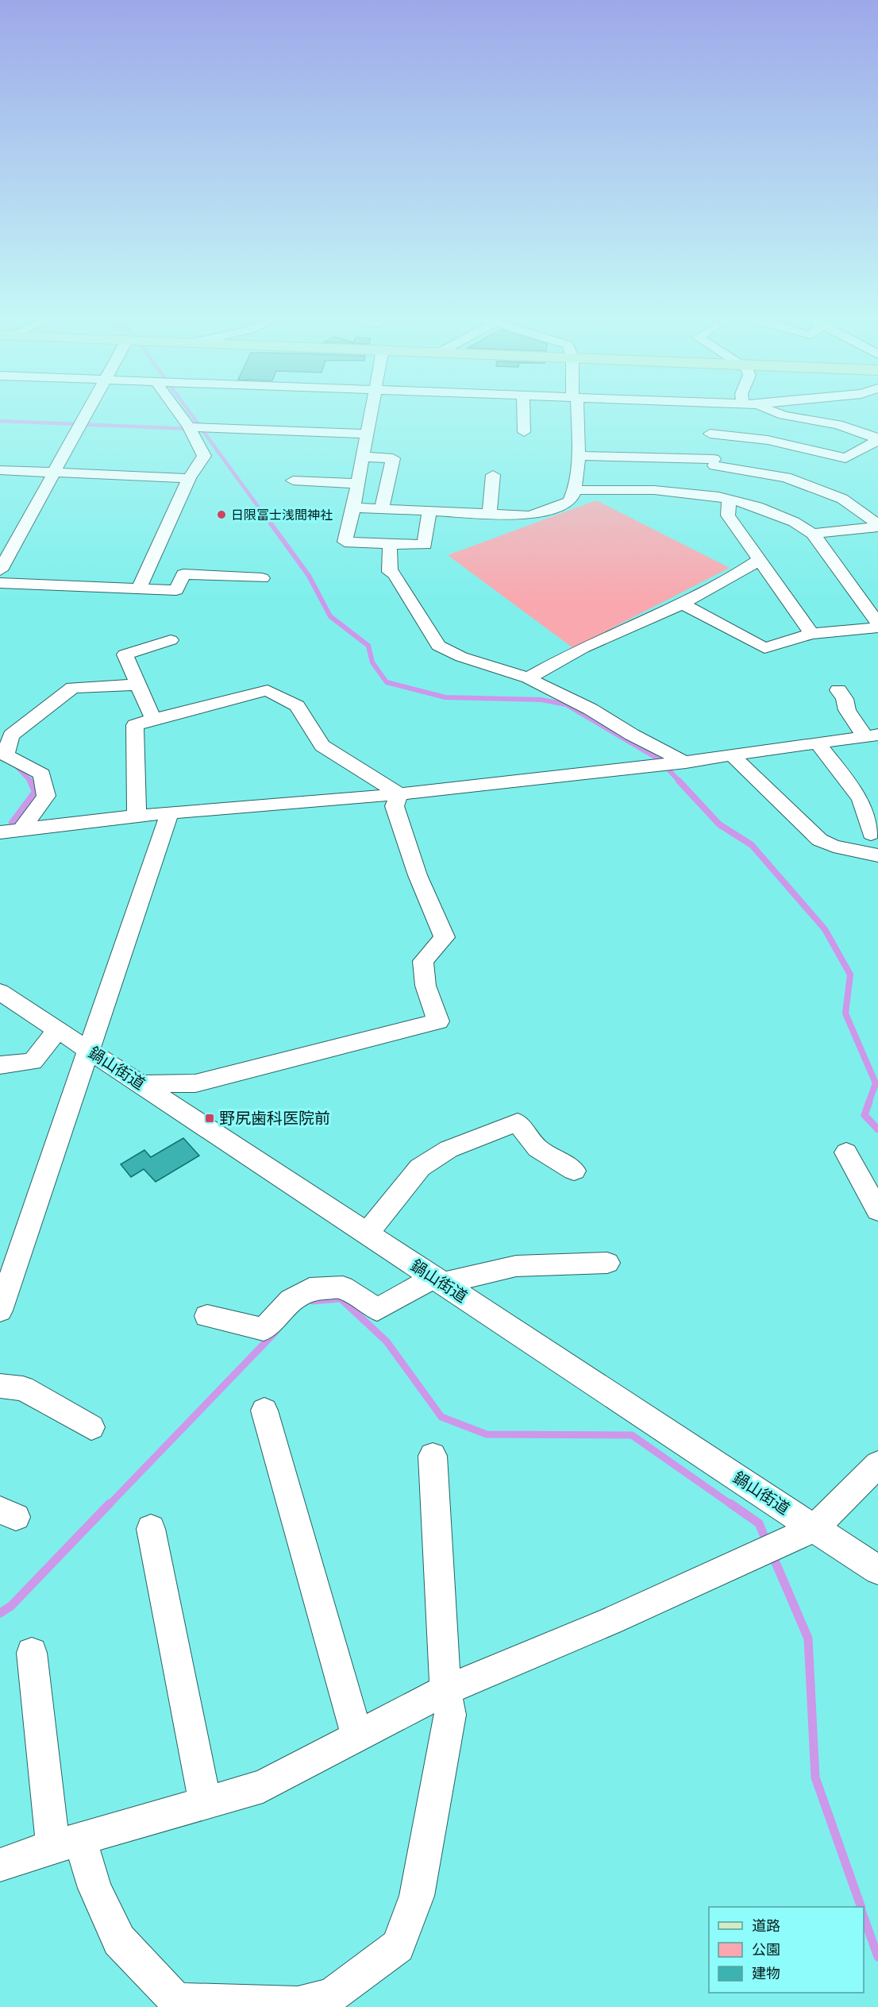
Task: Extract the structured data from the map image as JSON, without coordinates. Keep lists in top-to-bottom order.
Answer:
{
  "streets": {
    "street": ["鍋山街道"]
  },
  "places": {
    "other": ["日限冨士浅間神社"],
    "transit": ["野尻歯科医院前"]
  },
  "legend": ["道路", "公園", "建物"]
}
